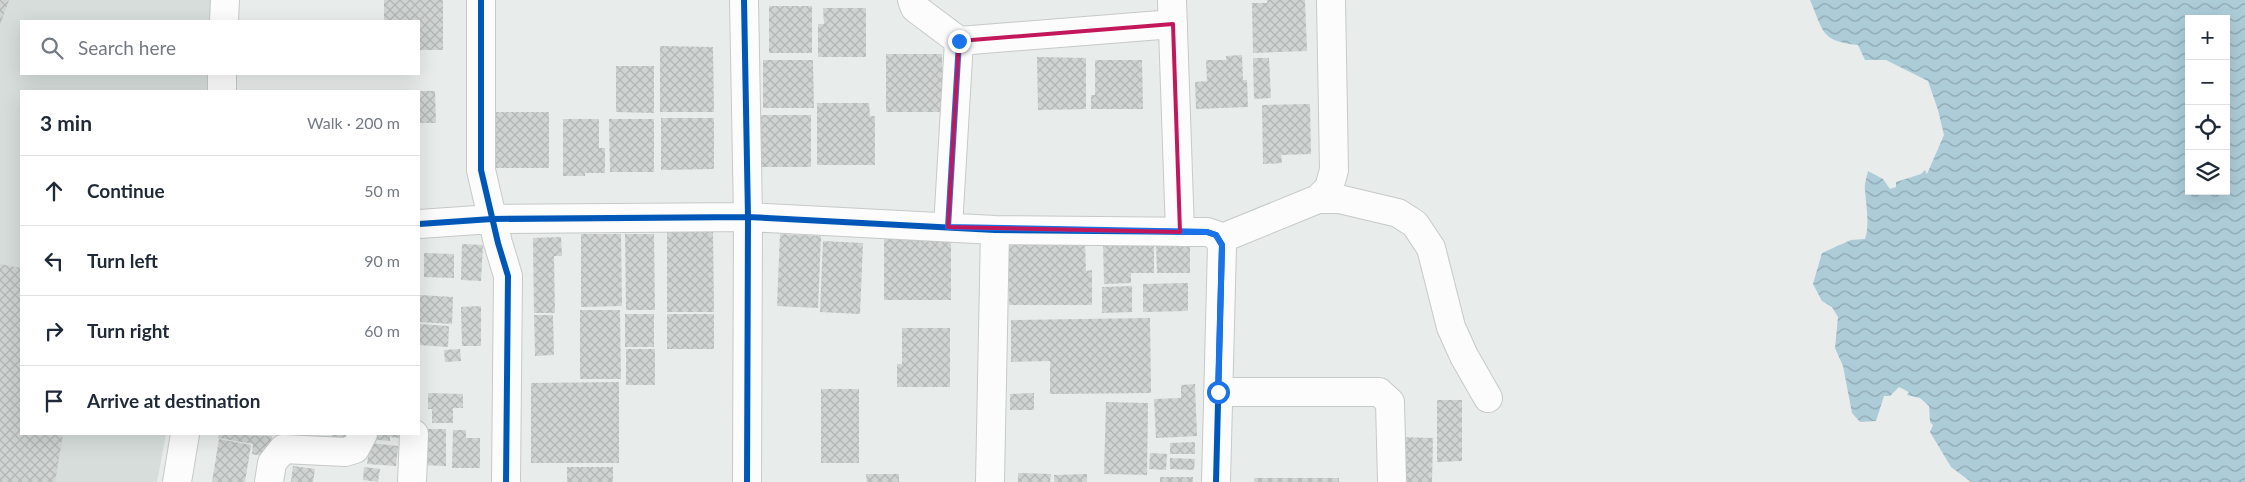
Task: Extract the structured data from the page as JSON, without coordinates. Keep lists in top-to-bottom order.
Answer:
{
  "page": {
    "map_buttons": ["+", "−"],
    "search": "Search here",
    "heading": ["3 min", "Walk · 200 m"],
    "list": [
      ["Continue", "50 m"],
      ["Turn left", "90 m"],
      ["Turn right", "60 m"],
      "Arrive at destination"
    ]
  }
}
